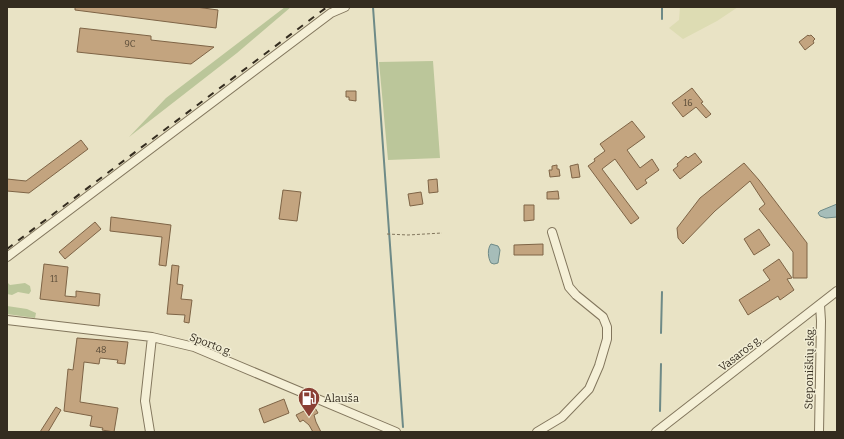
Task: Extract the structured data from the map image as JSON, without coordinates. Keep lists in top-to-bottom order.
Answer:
{
  "streets": {
    "street": ["Sporto g.", "Vasaros g.", "Steponiškių skg."]
  },
  "crossings": [
    ["Vasaros g.", "Steponiškių skg."]
  ],
  "places": {
    "fuel station": ["Alauša"]
  },
  "house_numbers": [
    "9C",
    "16",
    "11",
    "48"
  ]
}
